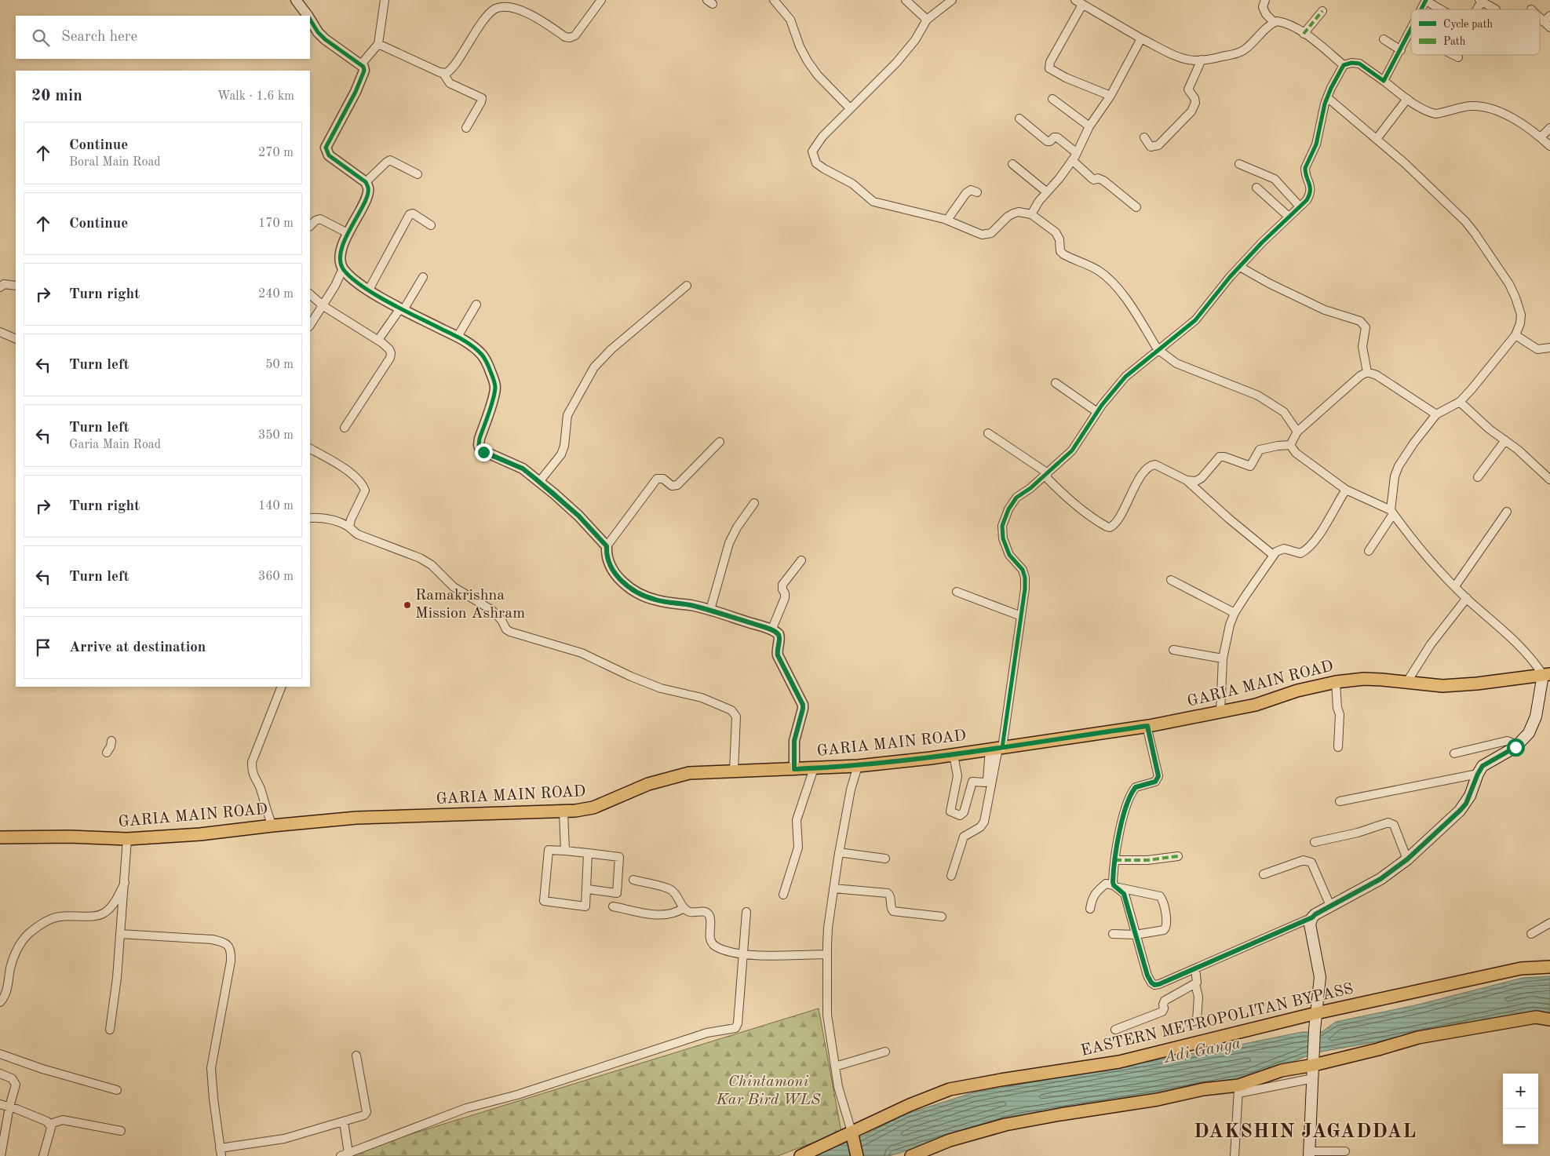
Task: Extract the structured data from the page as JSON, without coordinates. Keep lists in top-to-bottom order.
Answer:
{
  "streets": {
    "main road": ["GARIA MAIN ROAD", "EASTERN METROPOLITAN BYPASS"]
  },
  "districts": ["DAKSHIN JAGADDAL"],
  "water": ["Adi Ganga"],
  "parks": ["Chintamoni Kar Bird WLS"],
  "places": ["Ramakrishna Mission Ashram"],
  "legend": ["Cycle path", "Path"],
  "page": {
    "search": "Search here",
    "heading": ["20 min", "Walk · 1.6 km"],
    "list": [
      ["Continue", "Boral Main Road", "270 m"],
      ["Continue", "170 m"],
      ["Turn right", "240 m"],
      ["Turn left", "50 m"],
      ["Turn left", "Garia Main Road", "350 m"],
      ["Turn right", "140 m"],
      ["Turn left", "360 m"],
      "Arrive at destination"
    ],
    "map_buttons": ["+", "−"]
  }
}
